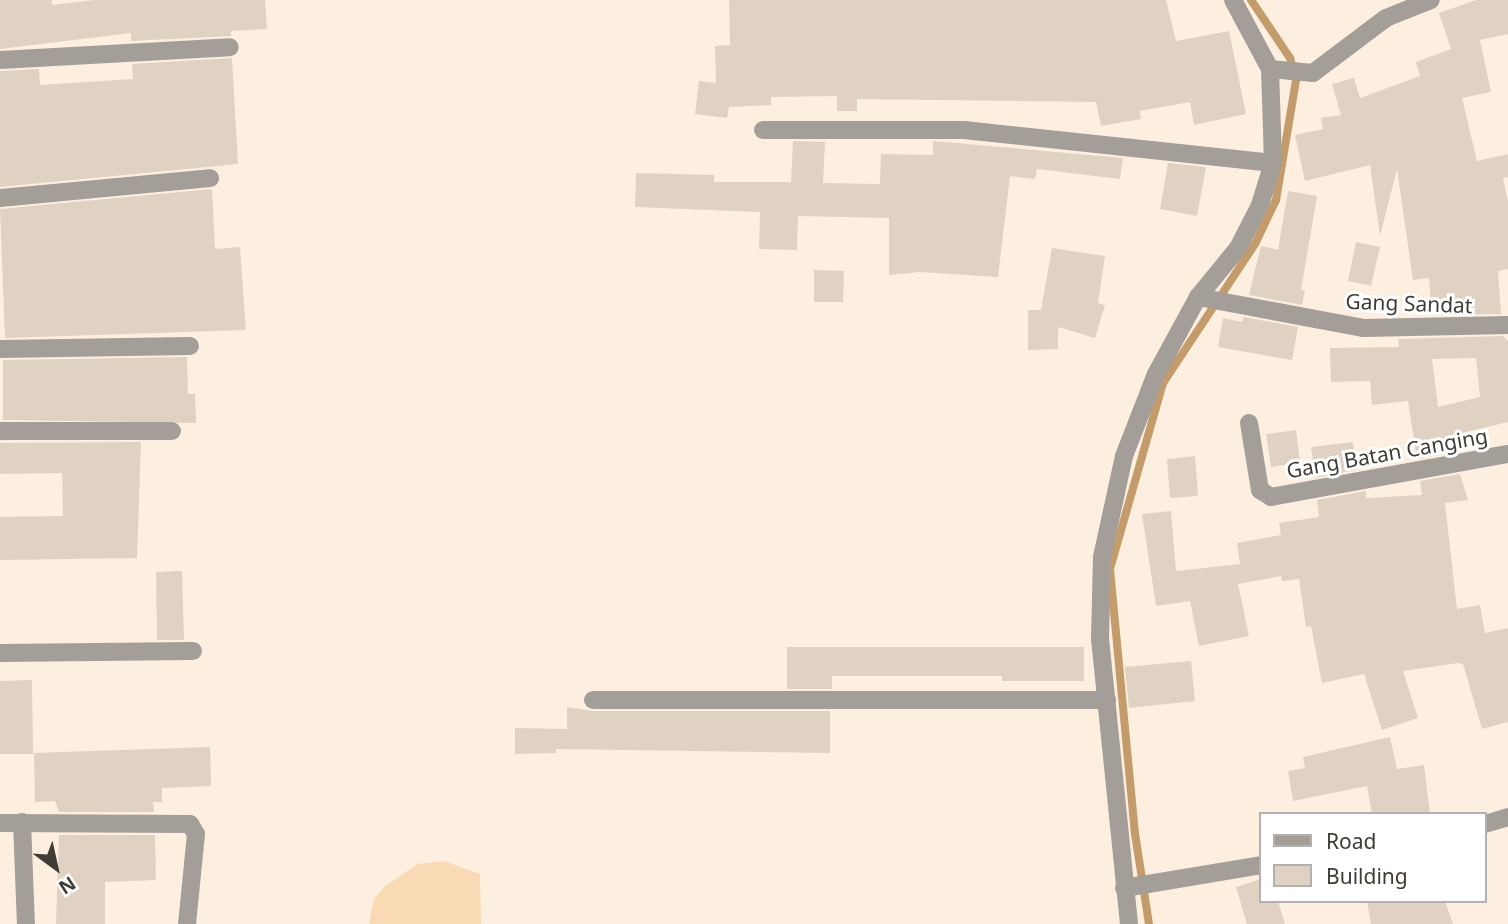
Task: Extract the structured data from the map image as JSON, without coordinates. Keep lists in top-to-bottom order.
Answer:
{
  "streets": {
    "street": ["Gang Sandat", "Gang Batan Canging"]
  },
  "legend": ["Road", "Building"],
  "north": "bottom right"
}
